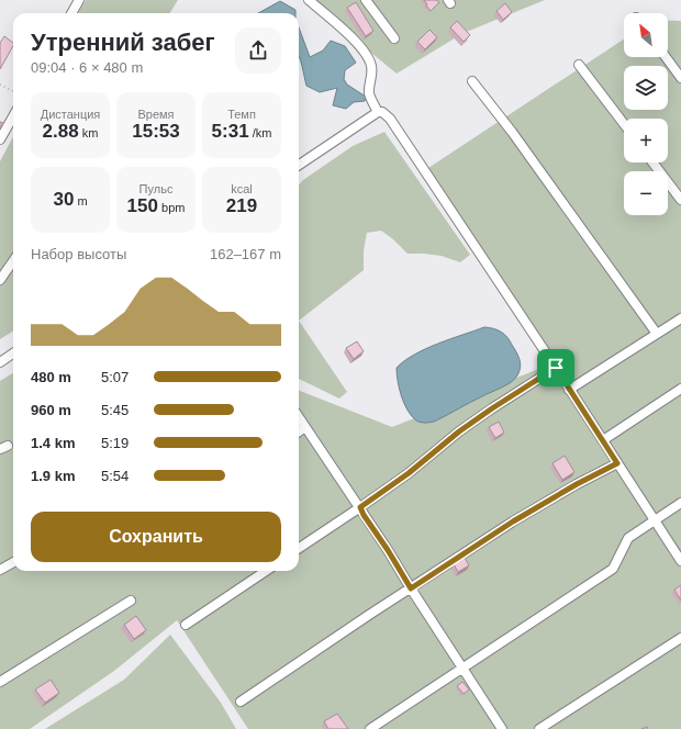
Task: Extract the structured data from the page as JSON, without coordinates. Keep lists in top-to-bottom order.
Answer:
{
  "north": "top left",
  "page": {
    "map_buttons": ["+", "−"],
    "heading": ["Утренний забег", "09:04 · 6 × 480 m"],
    "stats": [
      ["Дистанция", "2.88 km"],
      ["Время", "15:53"],
      ["Темп", "5:31 /km"],
      ["30 m"],
      ["Пульс", "150 bpm"],
      ["kcal", "219"]
    ],
    "chart": ["Набор высоты", "162–167 m"],
    "list": [
      {
        "name": "480 m",
        "note": "5:07"
      },
      {
        "name": "960 m",
        "note": "5:45"
      },
      {
        "name": "1.4 km",
        "note": "5:19"
      },
      {
        "name": "1.9 km",
        "note": "5:54"
      }
    ],
    "buttons": "Сохранить"
  }
}
